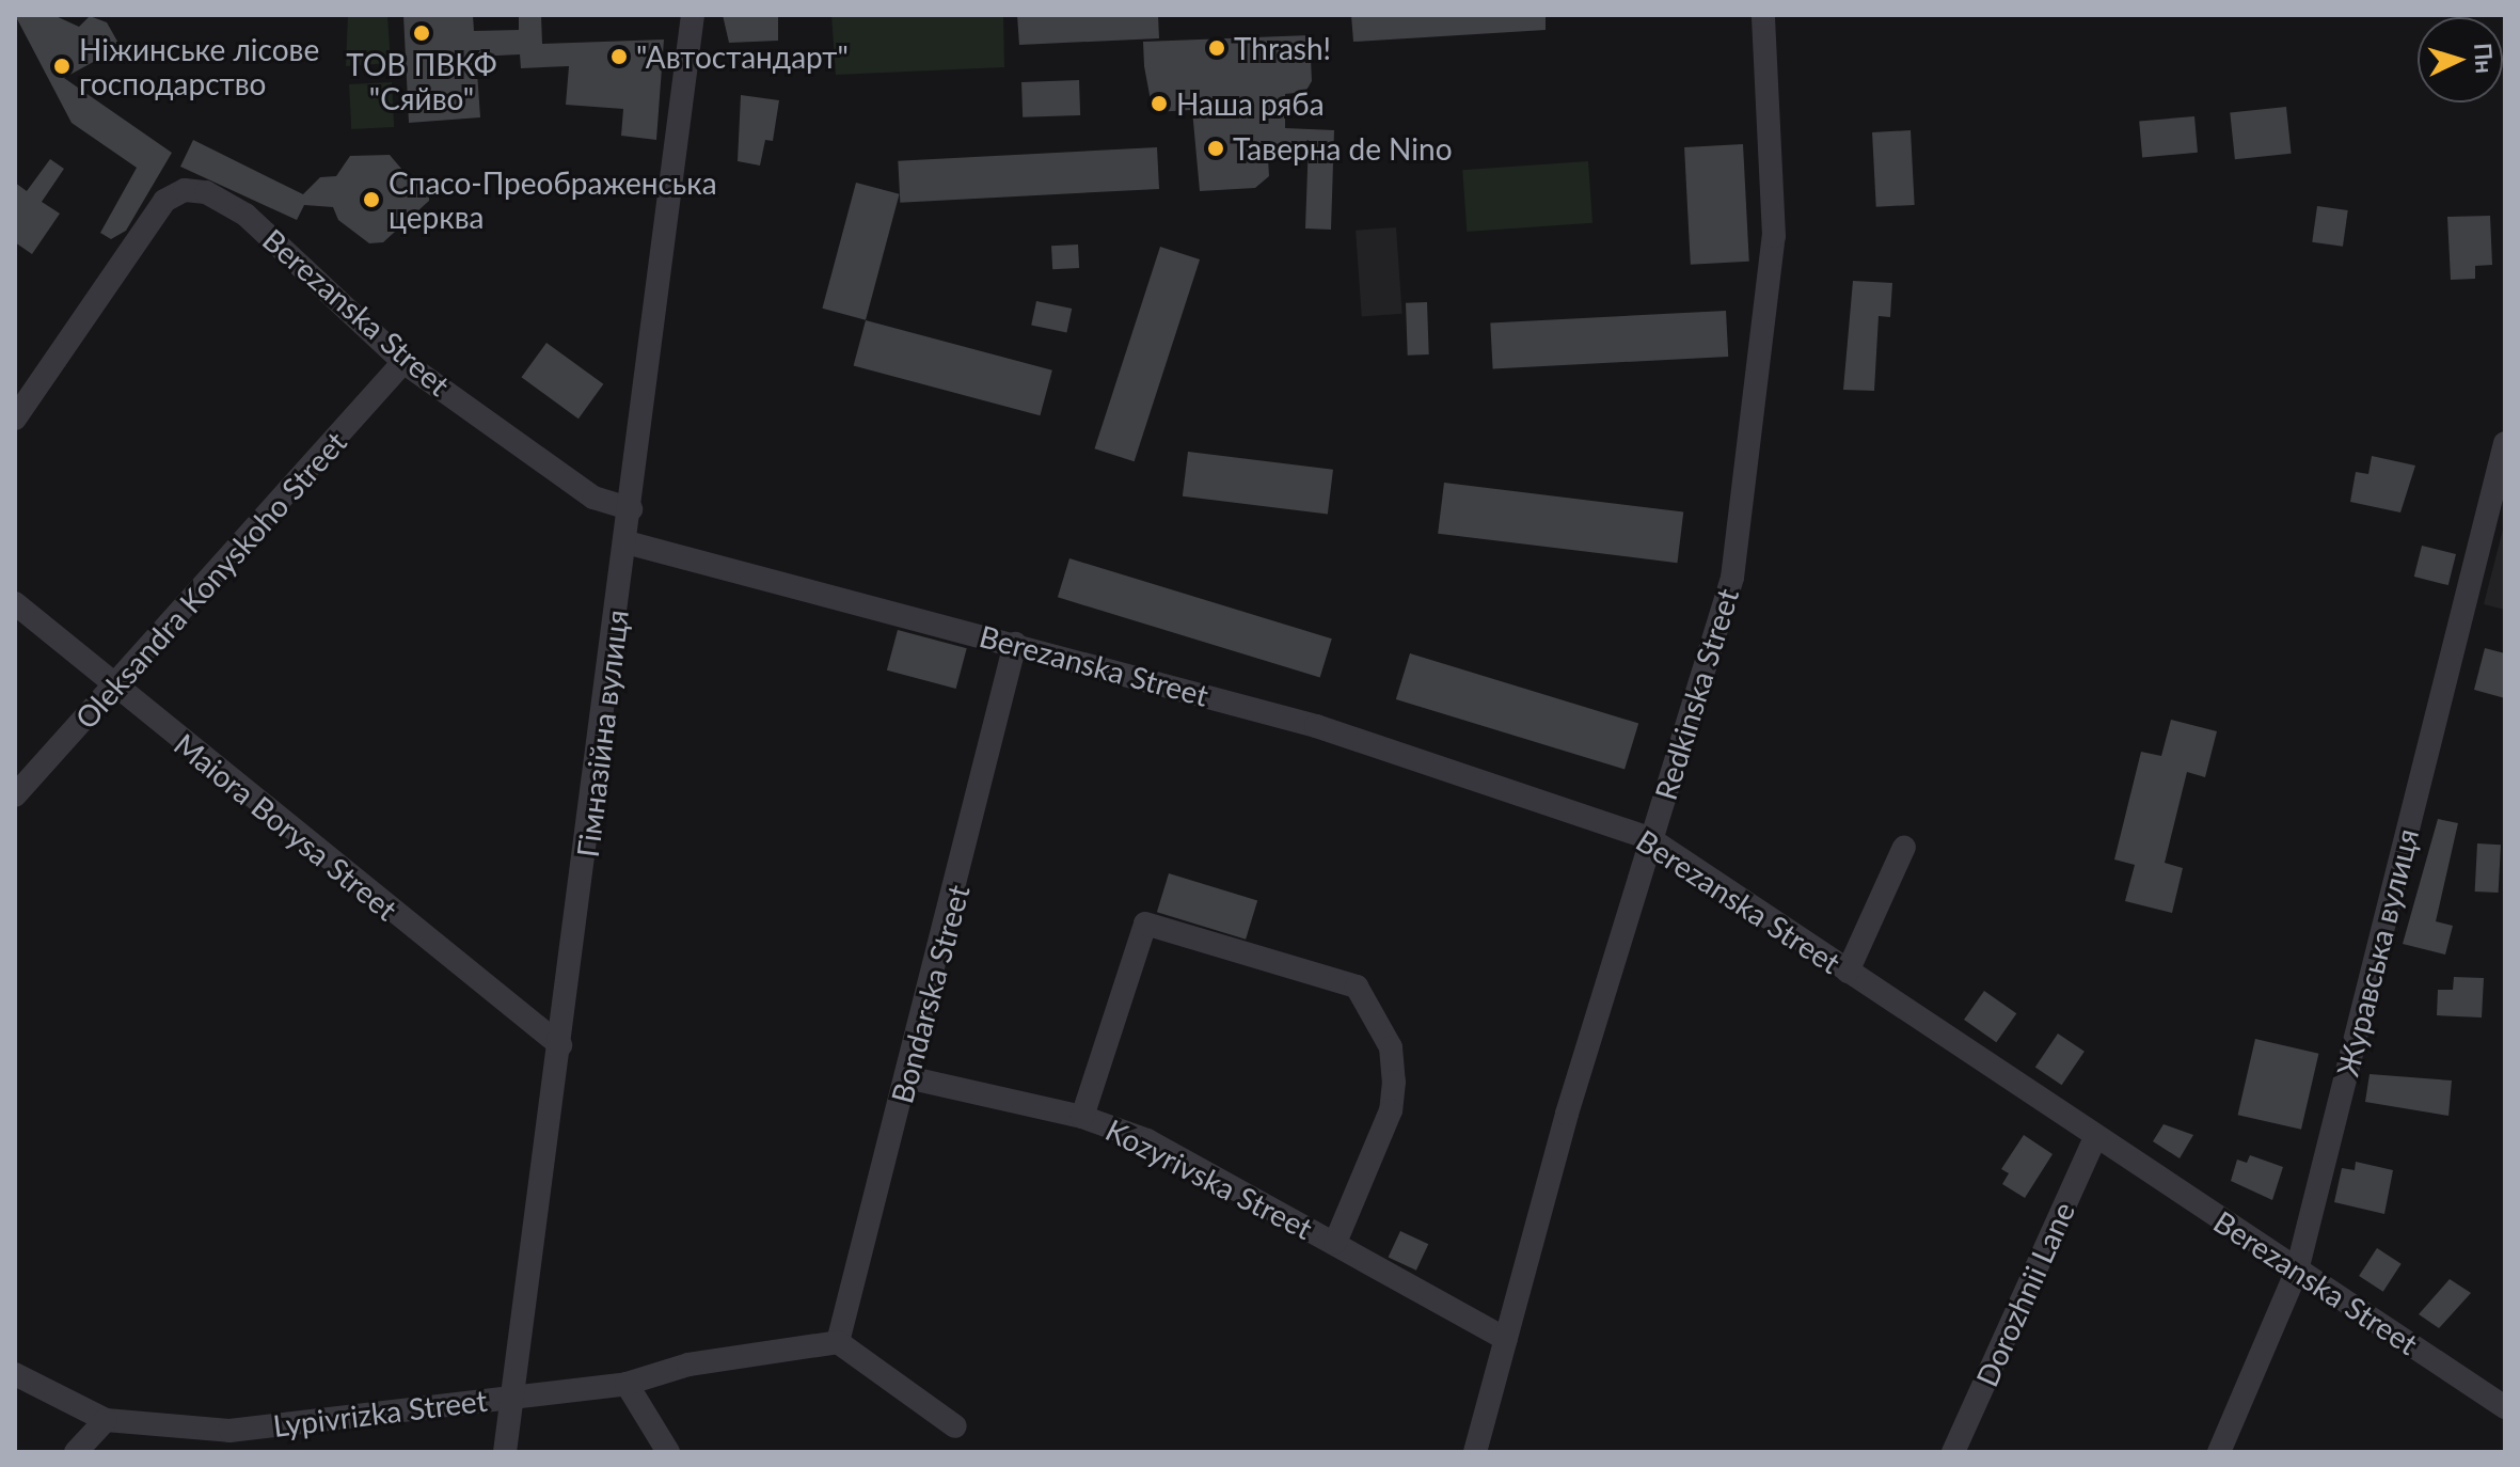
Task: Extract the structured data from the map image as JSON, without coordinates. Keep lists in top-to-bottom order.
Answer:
{
  "streets": {
    "street": [
      "Berezanska Street",
      "Oleksandra Konyskoho Street",
      "Redkinska Street",
      "Гімназійна вулиця",
      "Maiora Borysa Street",
      "Журавська вулиця",
      "Bondarska Street",
      "Kozyrivska Street",
      "Dorozhnii Lane",
      "Lypivrizka Street"
    ]
  },
  "crossings": [
    ["Berezanska Street", "Oleksandra Konyskoho Street"],
    ["Berezanska Street", "Redkinska Street"],
    ["Berezanska Street", "Гімназійна вулиця"],
    ["Berezanska Street", "Журавська вулиця"],
    ["Berezanska Street", "Bondarska Street"],
    ["Berezanska Street", "Dorozhnii Lane"],
    ["Oleksandra Konyskoho Street", "Maiora Borysa Street"],
    ["Redkinska Street", "Kozyrivska Street"],
    ["Гімназійна вулиця", "Maiora Borysa Street"],
    ["Гімназійна вулиця", "Lypivrizka Street"],
    ["Bondarska Street", "Kozyrivska Street"]
  ],
  "places": [
    "ТОВ ПВКФ \"Сяйво\"",
    "Thrash!",
    "\"Автостандарт\"",
    "Ніжинське лісове господарство",
    "Наша ряба",
    "Таверна de Nino",
    "Спасо-Преображенська церква"
  ],
  "north": "right"
}
